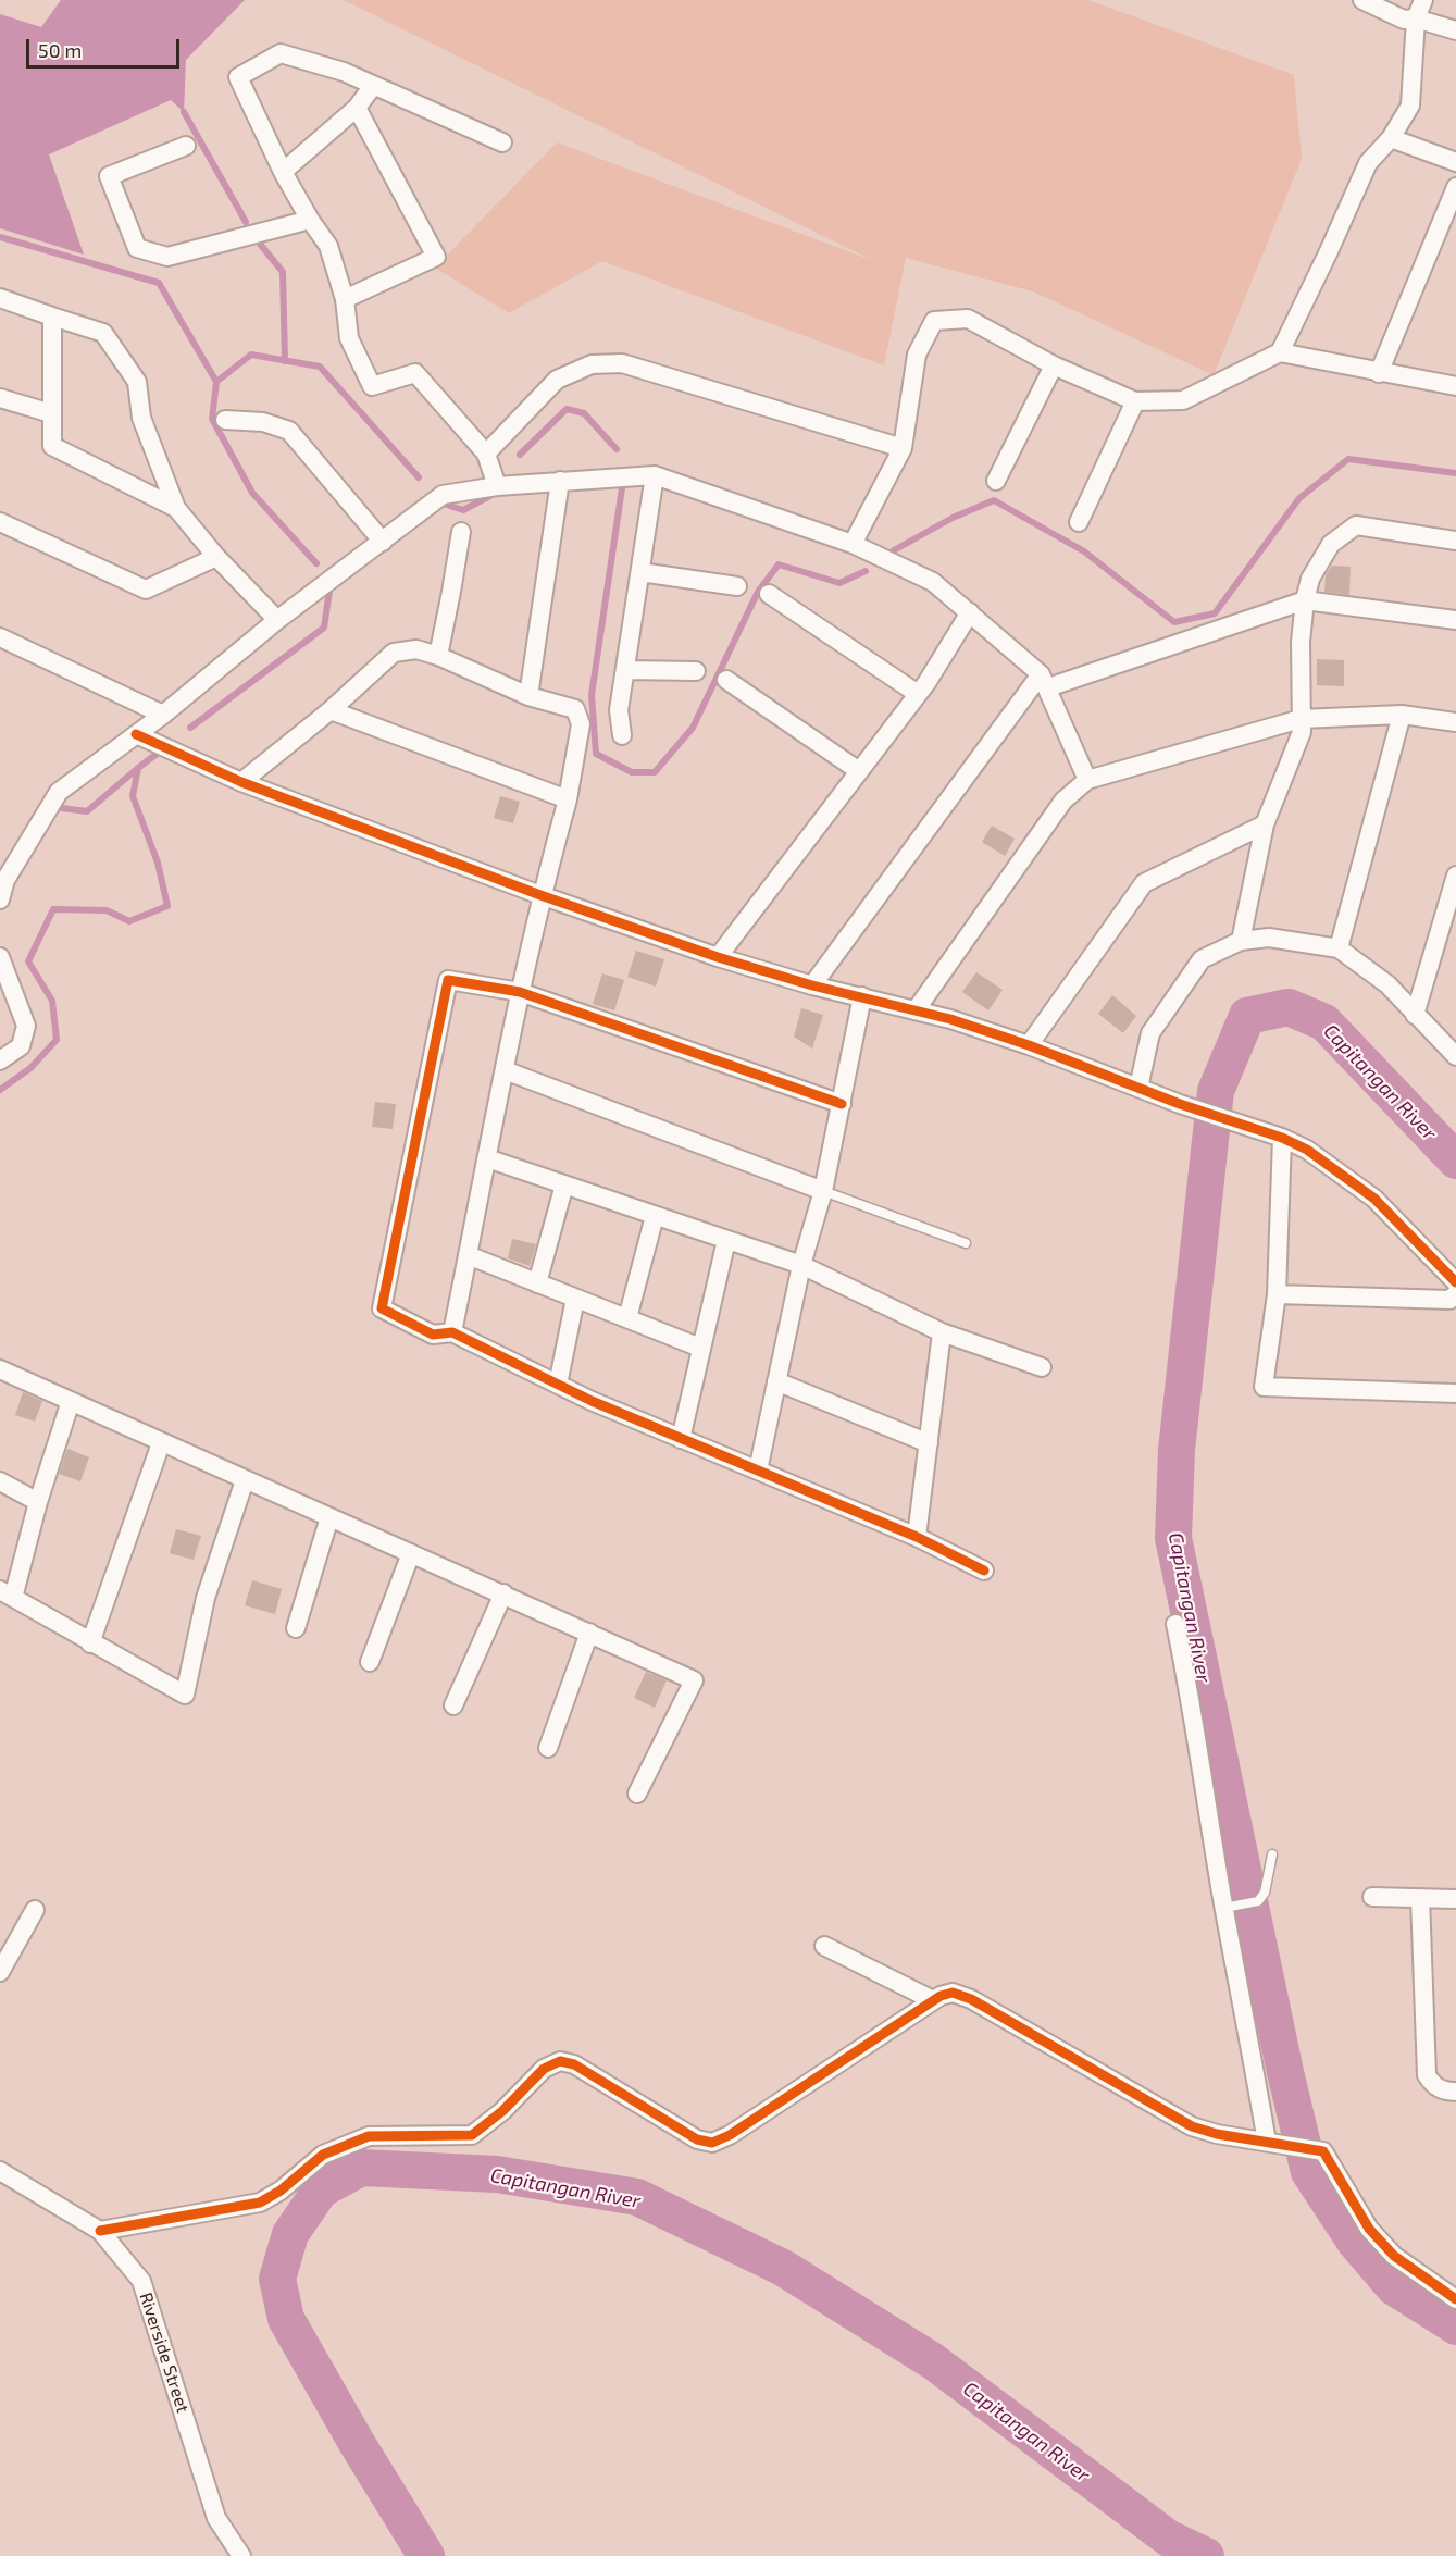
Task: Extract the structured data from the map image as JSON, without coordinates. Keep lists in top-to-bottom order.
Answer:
{
  "streets": {
    "street": ["Riverside Street"]
  },
  "water": ["Capitangan River"],
  "scale_bar": "50 m"
}
